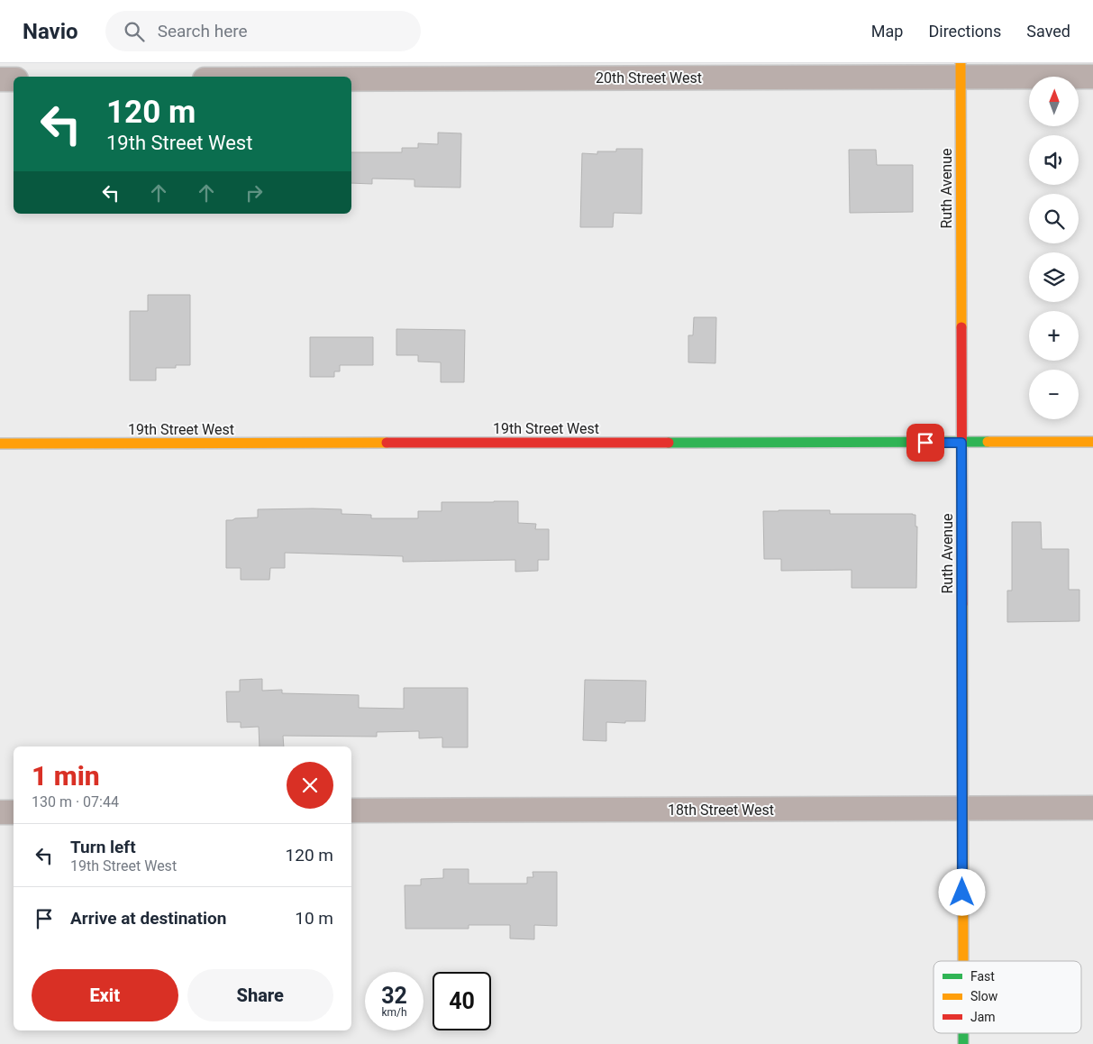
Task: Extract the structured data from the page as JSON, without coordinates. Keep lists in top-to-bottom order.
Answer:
{
  "streets": {
    "street": [
      "20th Street West",
      "Ruth Avenue",
      "19th Street West",
      "18th Street West"
    ]
  },
  "crossings": [
    ["20th Street West", "Ruth Avenue"],
    ["Ruth Avenue", "19th Street West"],
    ["Ruth Avenue", "18th Street West"]
  ],
  "legend": ["Fast", "Slow", "Jam"],
  "north": "top",
  "page": {
    "header": "Navio",
    "search": "Search here",
    "nav": ["Map", "Directions", "Saved"],
    "map_buttons": ["+", "−"],
    "turn": ["120 m", "19th Street West"],
    "heading": ["1 min", "130 m · 07:44"],
    "list": [
      {
        "name": "Turn left",
        "note": "19th Street West",
        "value": "120 m"
      },
      {
        "name": "Arrive at destination",
        "value": "10 m"
      }
    ],
    "buttons": ["Exit", "Share"],
    "speed": "32 km/h",
    "limit": "40"
  }
}
